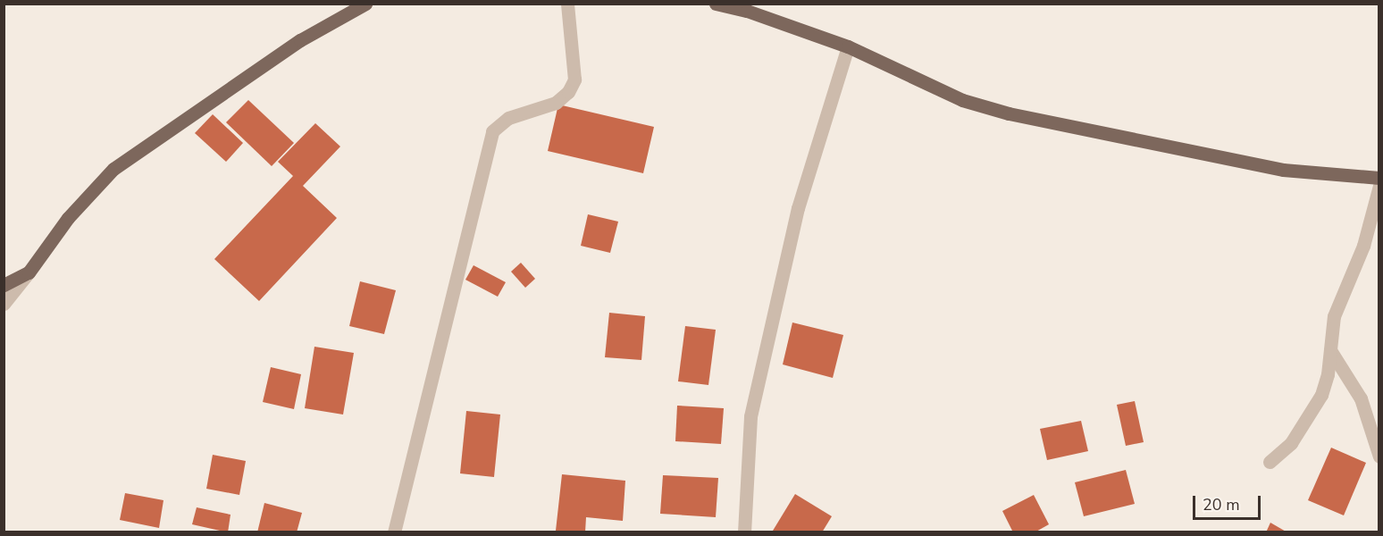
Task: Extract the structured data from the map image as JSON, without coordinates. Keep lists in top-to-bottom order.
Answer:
{
  "scale_bar": "20 m"
}
